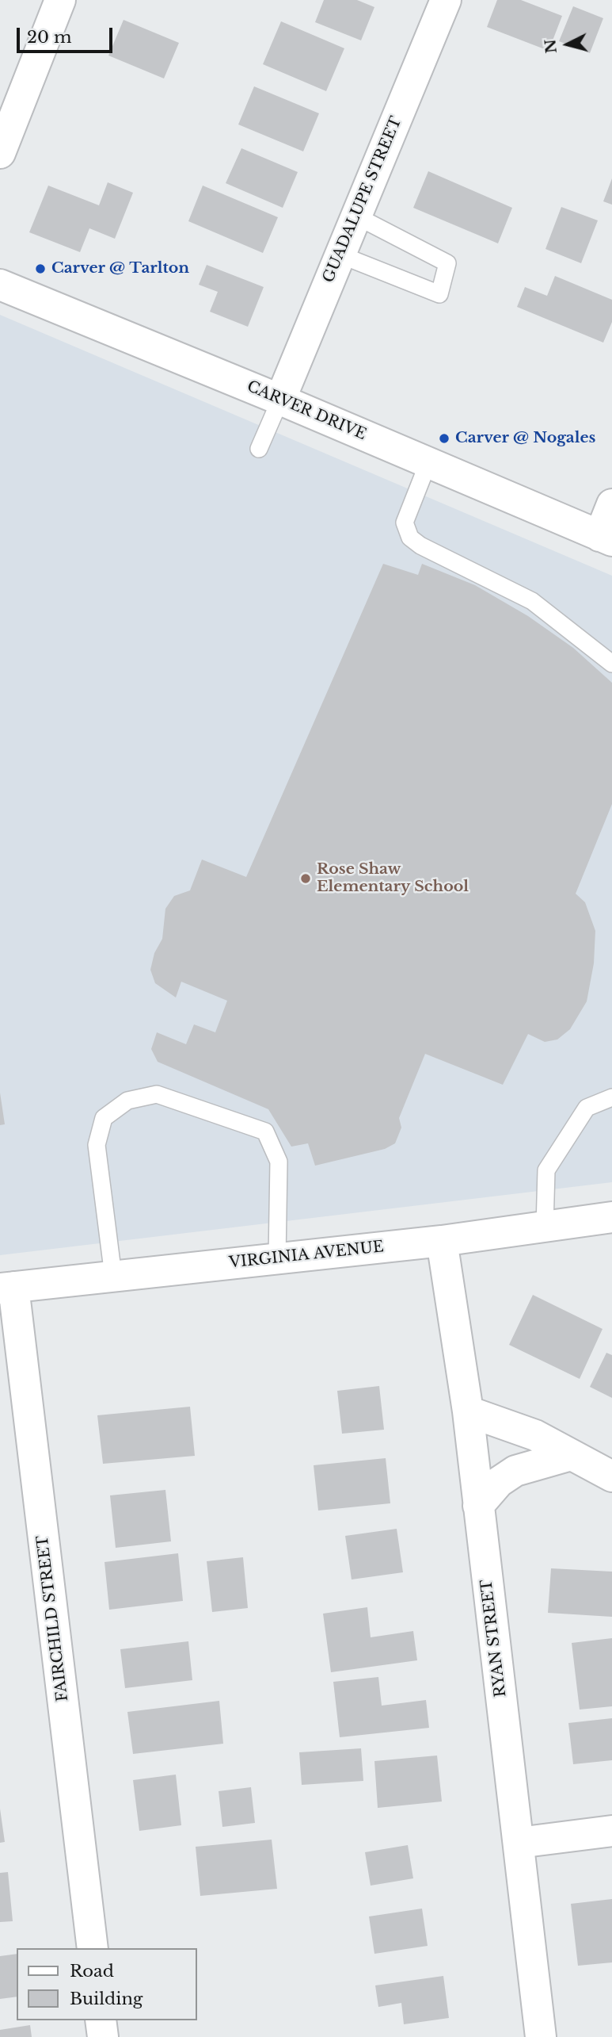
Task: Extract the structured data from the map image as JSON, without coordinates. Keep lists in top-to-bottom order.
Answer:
{
  "streets": {
    "street": [
      "GUADALUPE STREET",
      "CARVER DRIVE",
      "VIRGINIA AVENUE",
      "FAIRCHILD STREET",
      "RYAN STREET"
    ]
  },
  "crossings": [
    ["GUADALUPE STREET", "CARVER DRIVE"],
    ["VIRGINIA AVENUE", "FAIRCHILD STREET"],
    ["VIRGINIA AVENUE", "RYAN STREET"]
  ],
  "places": ["Carver @ Tarlton", "Carver @ Nogales", "Rose Shaw Elementary School"],
  "legend": ["Road", "Building"],
  "scale_bar": "20 m",
  "north": "left"
}
